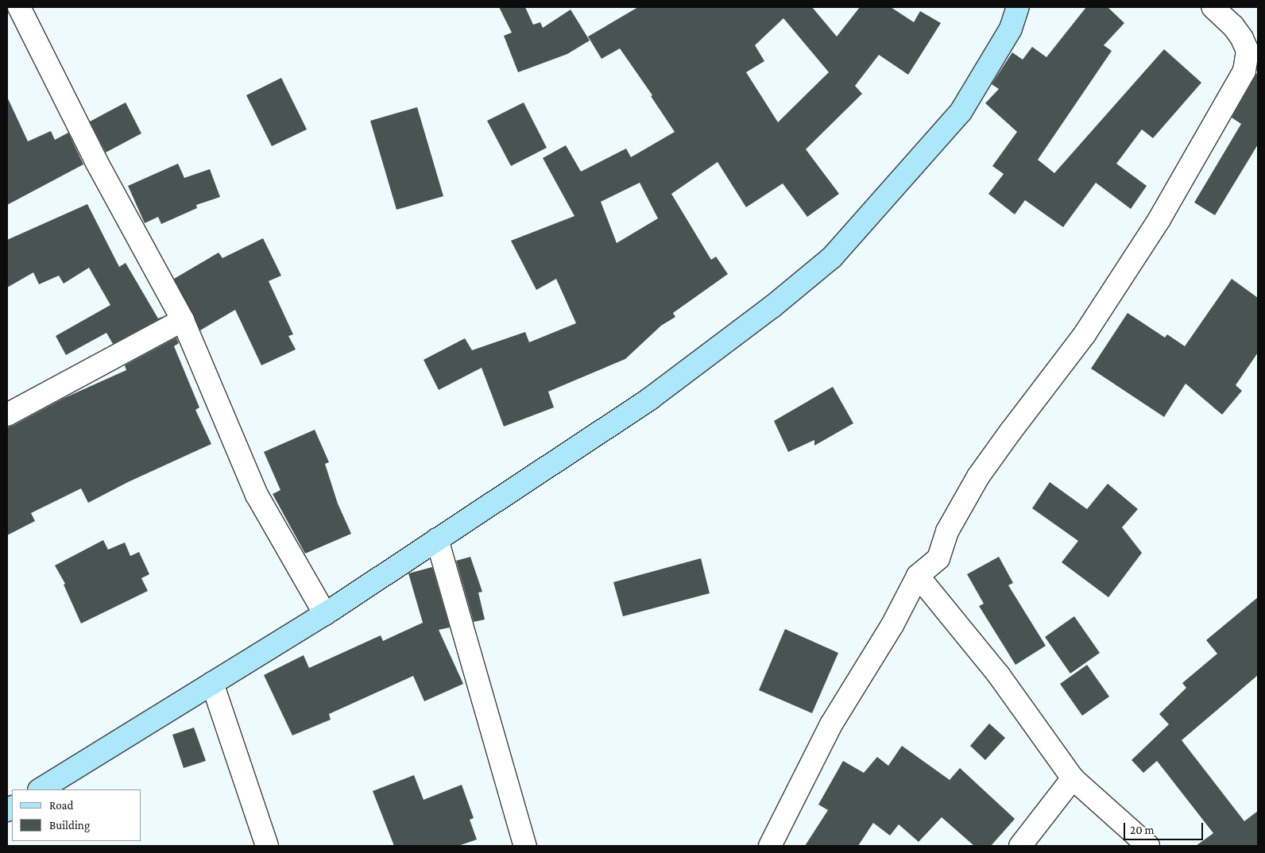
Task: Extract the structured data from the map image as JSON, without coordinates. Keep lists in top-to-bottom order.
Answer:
{
  "legend": ["Road", "Building"],
  "scale_bar": "20 m"
}
